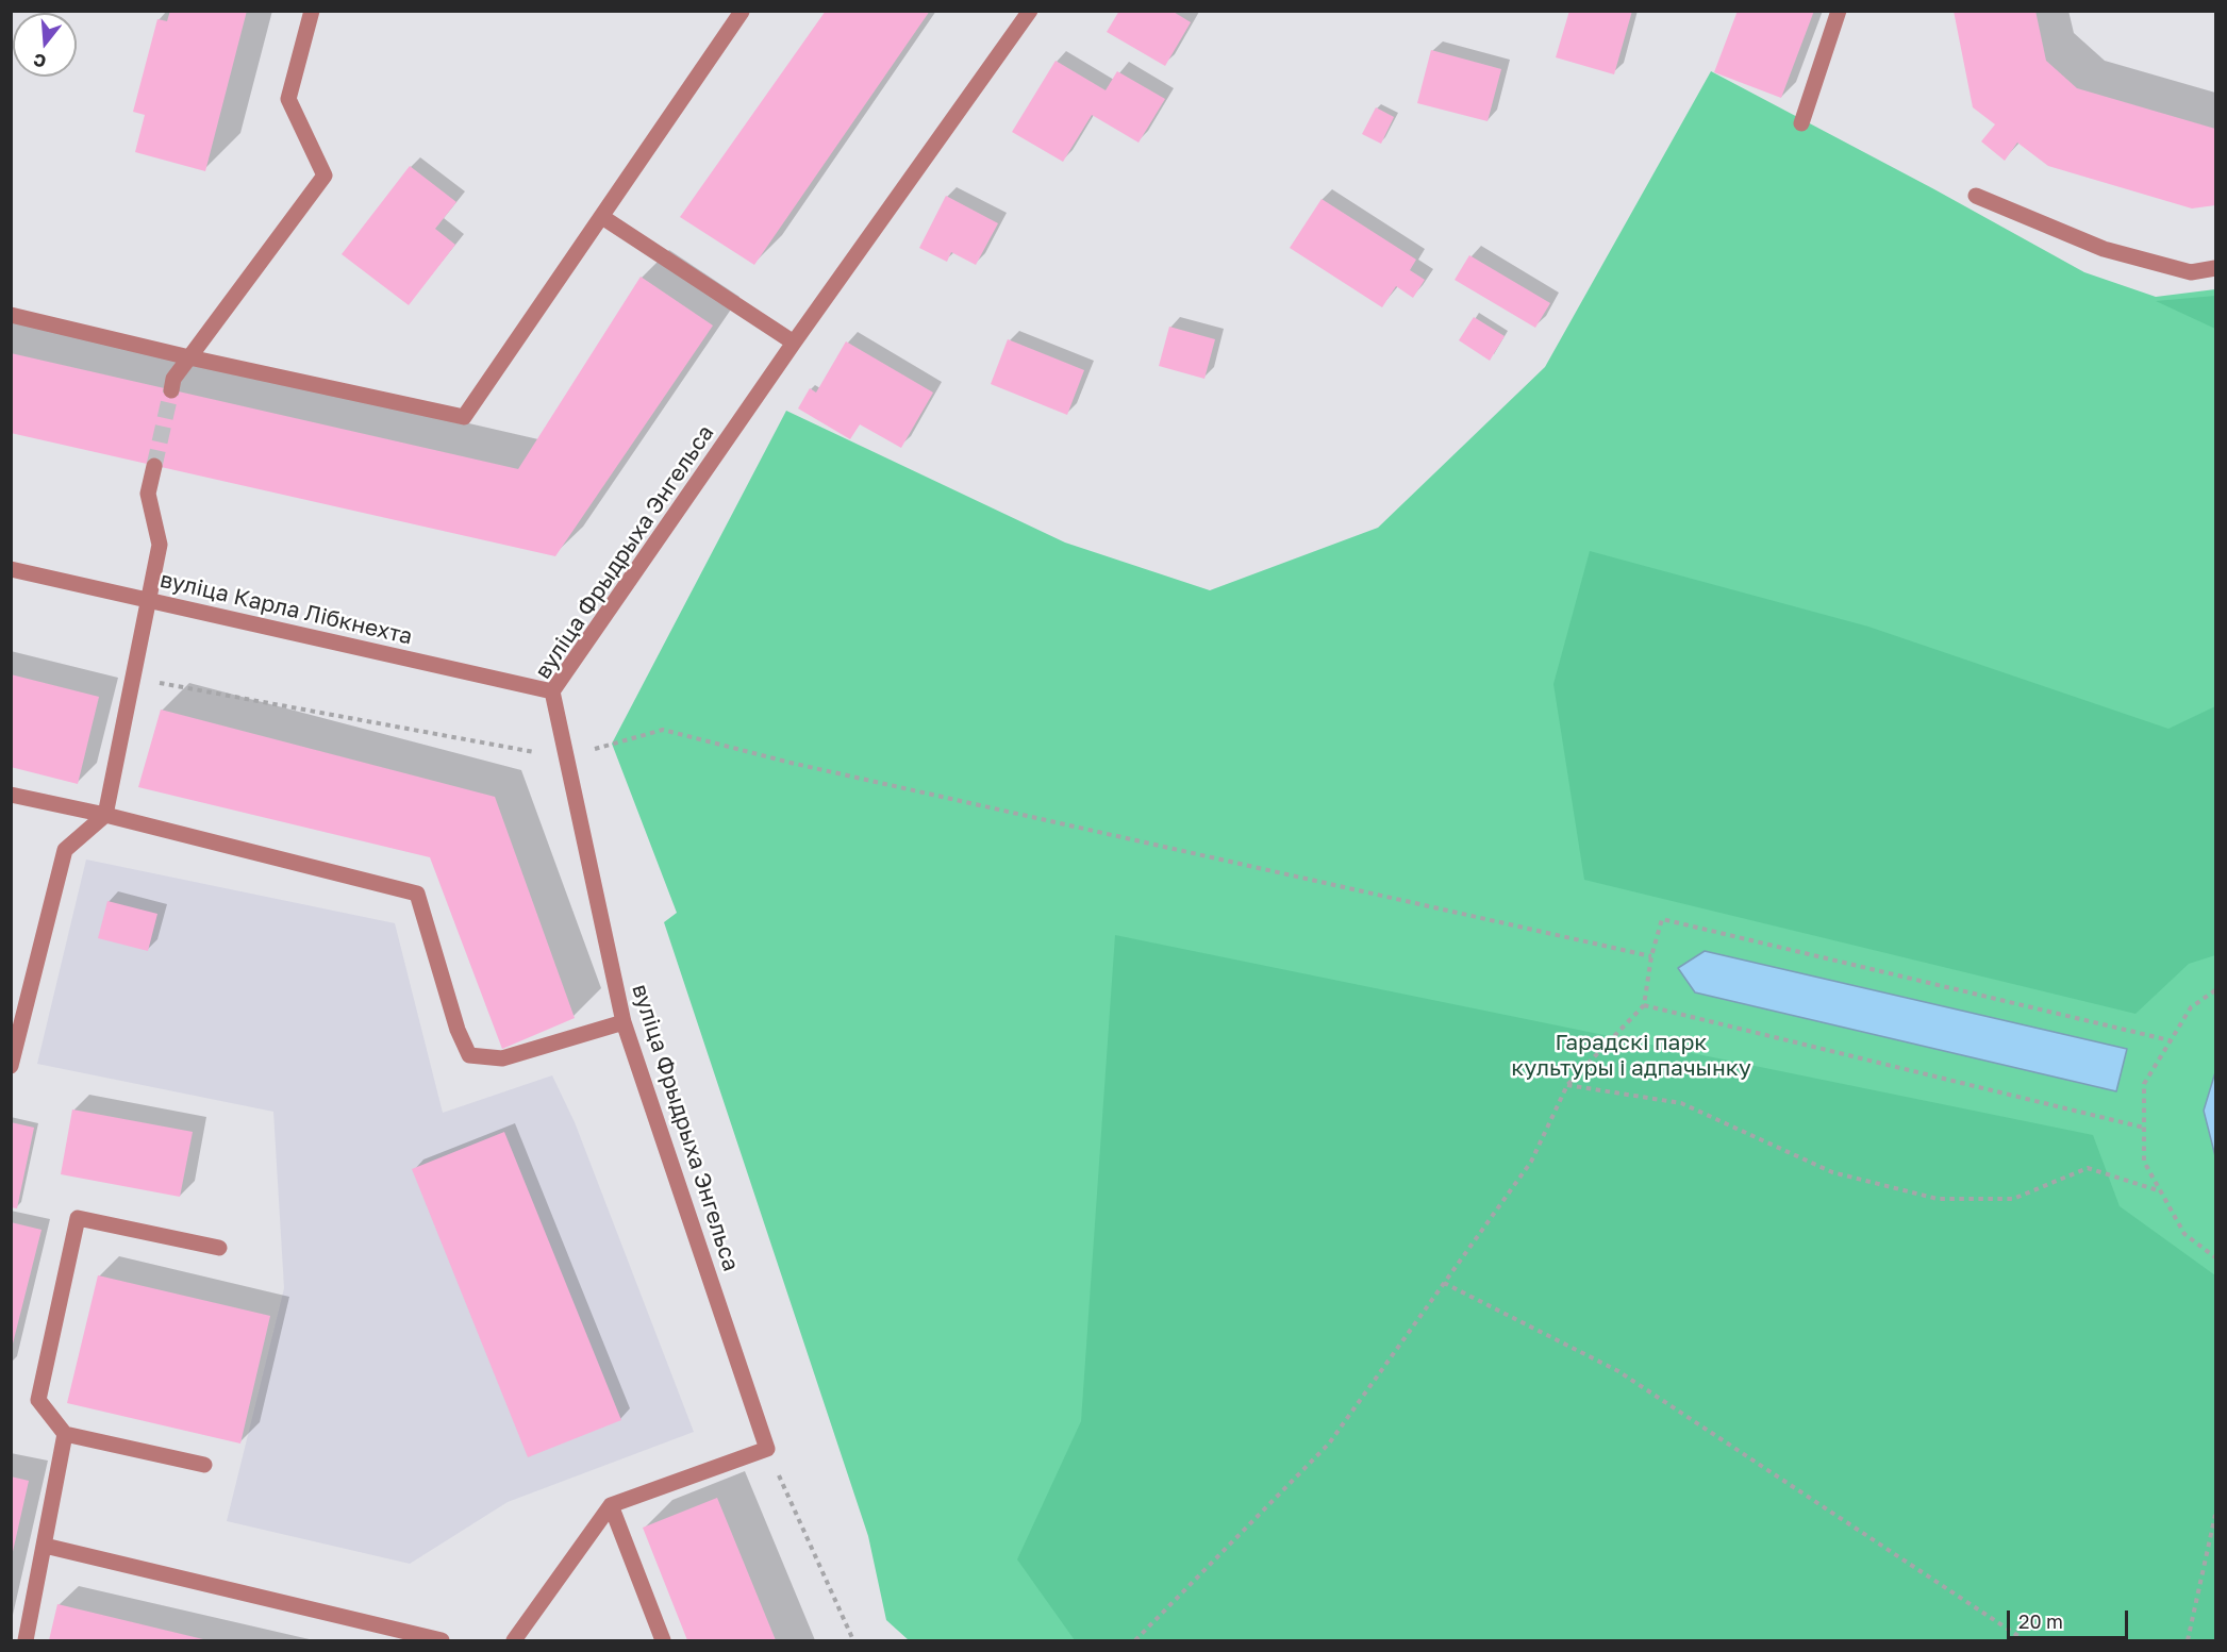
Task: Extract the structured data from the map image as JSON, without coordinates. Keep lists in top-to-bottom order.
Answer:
{
  "streets": {
    "street": ["вуліца Фрыдрыха Энгельса", "вуліца Карла Лібкнехта"]
  },
  "crossings": [
    ["вуліца Фрыдрыха Энгельса", "вуліца Карла Лібкнехта"]
  ],
  "parks": ["Гарадскі парк культуры і адпачынку"],
  "scale_bar": "20 m",
  "north": "bottom"
}
